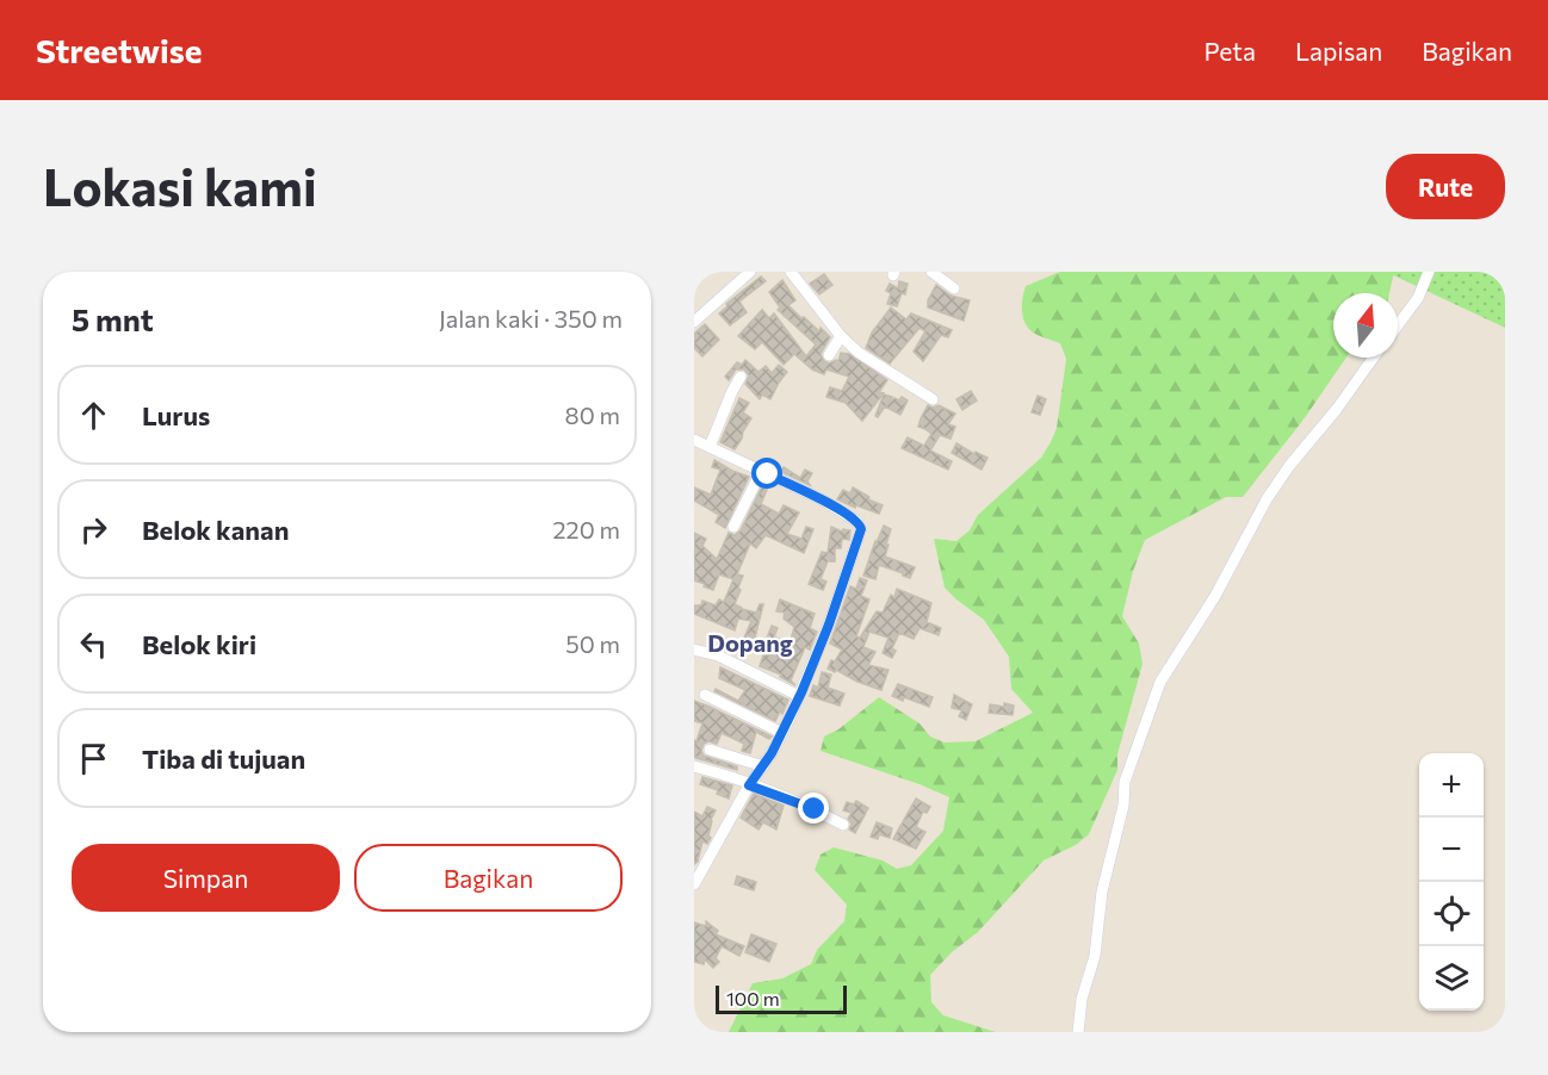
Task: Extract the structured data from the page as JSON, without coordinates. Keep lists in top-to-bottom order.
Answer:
{
  "districts": ["Dopang"],
  "scale_bar": "100 m",
  "north": "top",
  "page": {
    "header": "Streetwise",
    "nav": ["Peta", "Lapisan", "Bagikan"],
    "buttons": [
      "Rute",
      ["Simpan", "Bagikan"]
    ],
    "title": "Lokasi kami",
    "heading": ["5 mnt", "Jalan kaki · 350 m"],
    "list": [
      ["Lurus", "80 m"],
      ["Belok kanan", "220 m"],
      ["Belok kiri", "50 m"],
      "Tiba di tujuan"
    ],
    "map_buttons": ["+", "−"],
    "scale": "100 m"
  }
}
